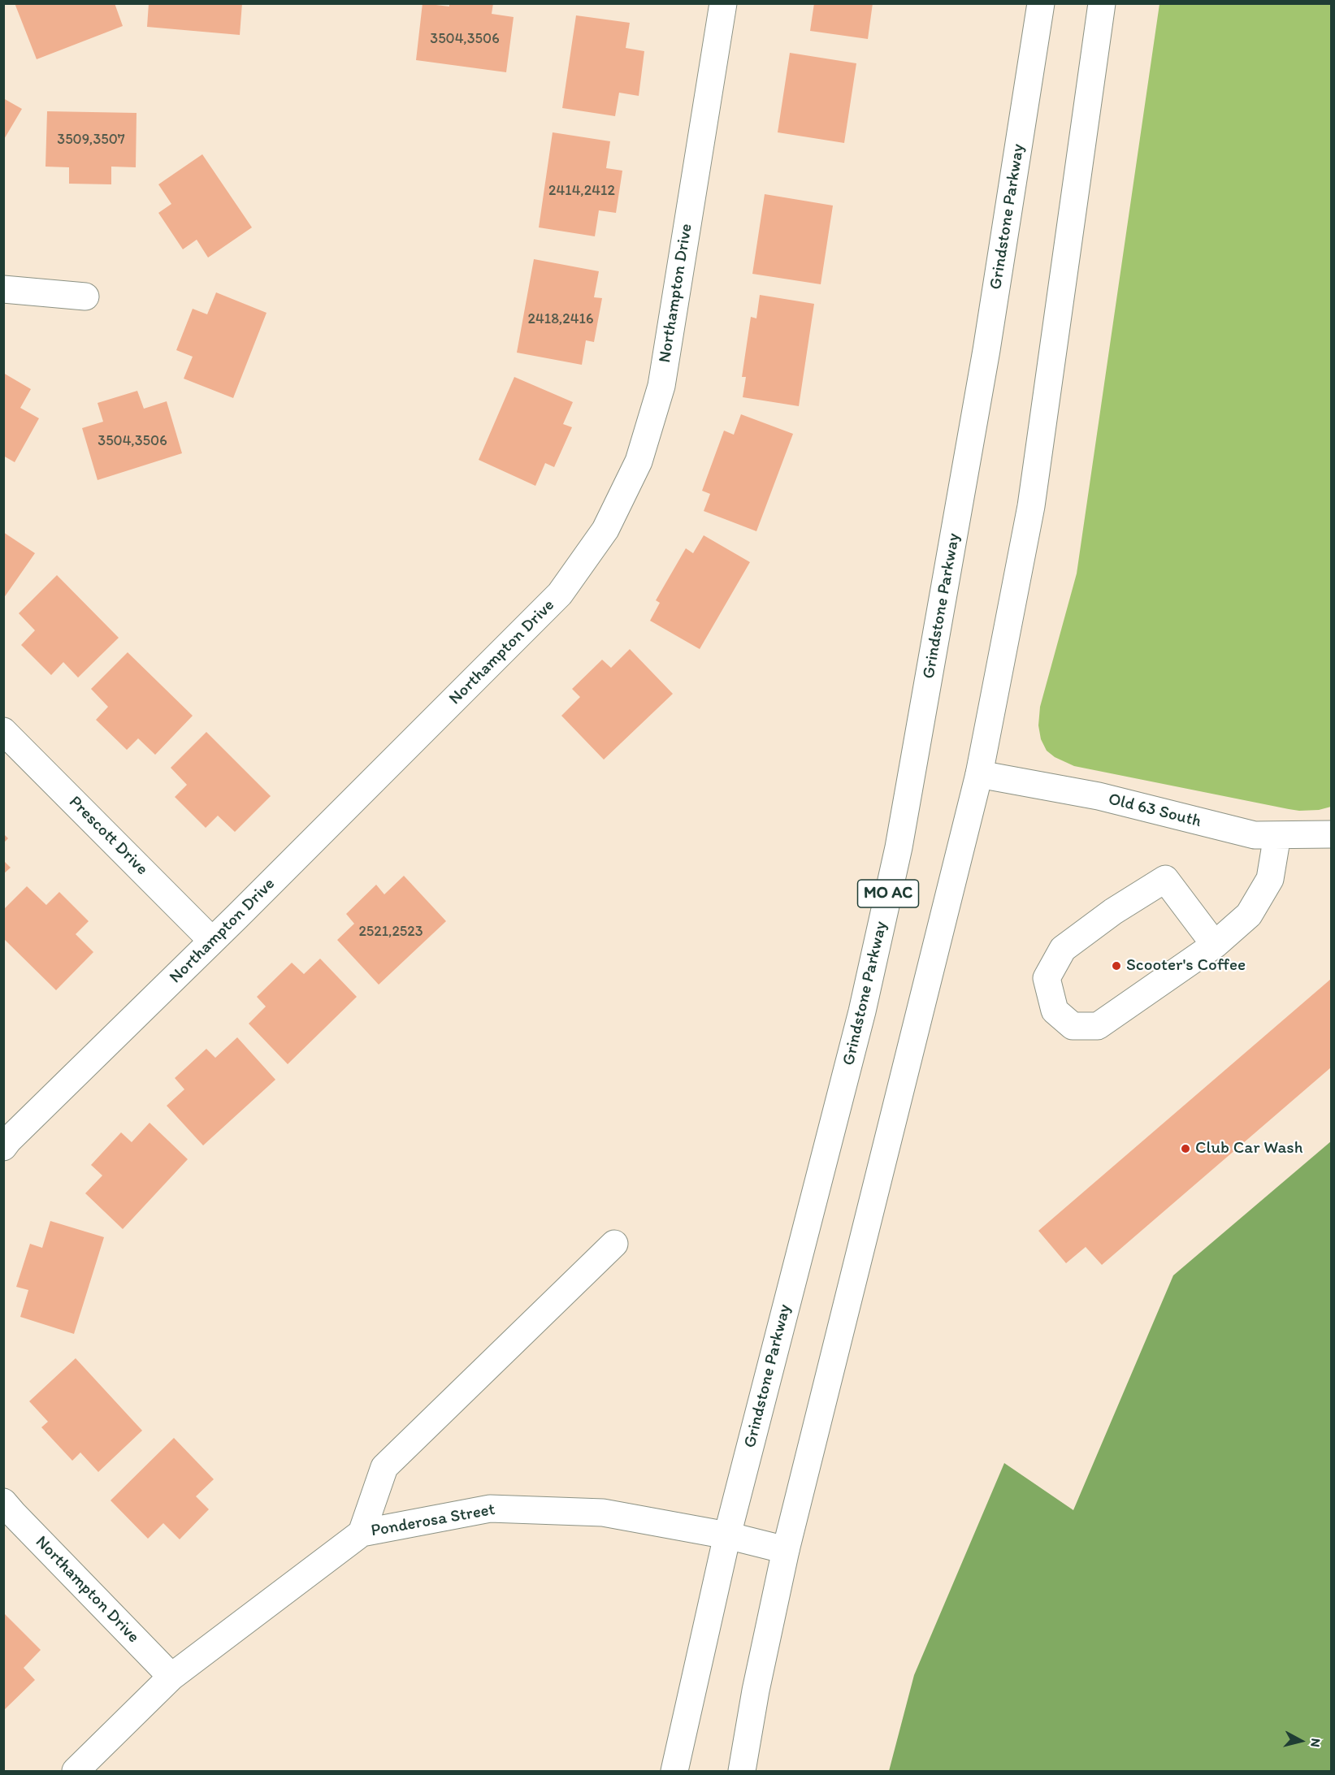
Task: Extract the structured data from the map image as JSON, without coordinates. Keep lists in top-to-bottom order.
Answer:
{
  "streets": {
    "main road": [
      "Grindstone Parkway",
      "Northampton Drive",
      "Old 63 South",
      "Prescott Drive",
      "MO AC",
      "Ponderosa Street"
    ]
  },
  "crossings": [
    ["Grindstone Parkway", "Ponderosa Street"],
    ["Northampton Drive", "Prescott Drive"],
    ["Northampton Drive", "Ponderosa Street"]
  ],
  "places": ["Scooter's Coffee", "Club Car Wash"],
  "house_numbers": [
    "3504,3506",
    "3509,3507",
    "2414,2412",
    "2418,2416",
    "3504,3506",
    "2521,2523"
  ],
  "north": "right"
}
